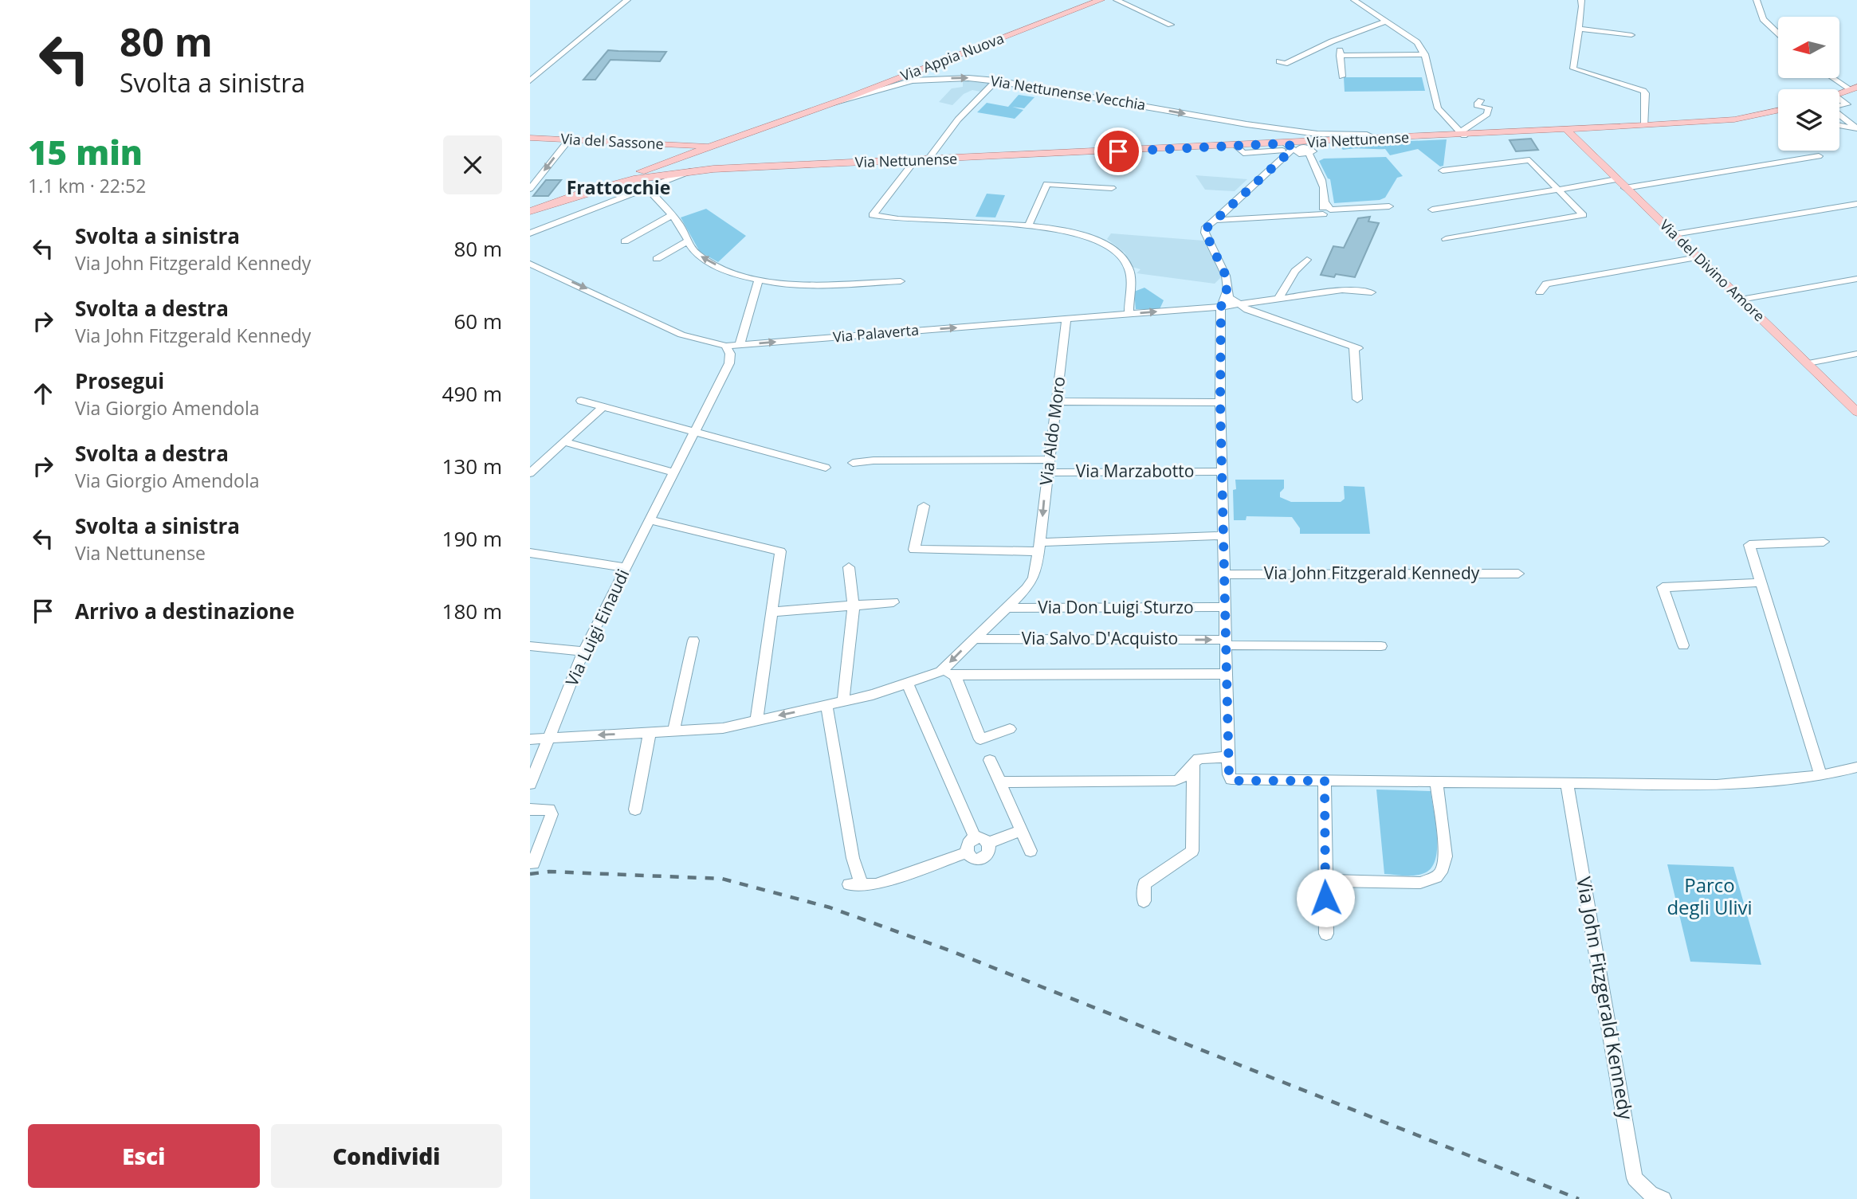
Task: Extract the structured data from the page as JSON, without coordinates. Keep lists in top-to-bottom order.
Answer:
{
  "streets": {
    "main road": [
      "Via Appia Nuova",
      "Via Nettunense",
      "Via del Sassone",
      "Via del Divino Amore"
    ],
    "street": [
      "Via Nettunense Vecchia",
      "Via Palaverta",
      "Via Aldo Moro",
      "Via Marzabotto",
      "Via John Fitzgerald Kennedy",
      "Via Don Luigi Sturzo",
      "Via Luigi Einaudi",
      "Via Salvo D'Acquisto"
    ]
  },
  "crossings": [
    ["Via Appia Nuova", "Via Nettunense Vecchia"],
    ["Via Nettunense Vecchia", "Via Nettunense"],
    ["Via Nettunense", "Via del Divino Amore"],
    ["Via Palaverta", "Via Aldo Moro"],
    ["Via Palaverta", "Via Luigi Einaudi"],
    ["Via Aldo Moro", "Via Marzabotto"],
    ["Via Aldo Moro", "Via Don Luigi Sturzo"],
    ["Via Aldo Moro", "Via Luigi Einaudi"],
    ["Via Aldo Moro", "Via Salvo D'Acquisto"]
  ],
  "one_way": ["Via Nettunense Vecchia"],
  "districts": ["Frattocchie"],
  "parks": ["Parco degli Ulivi"],
  "north": "left",
  "page": {
    "turn": ["80 m", "Svolta a sinistra"],
    "heading": ["15 min", "1.1 km · 22:52"],
    "list": [
      {
        "name": "Svolta a sinistra",
        "note": "Via John Fitzgerald Kennedy",
        "value": "80 m"
      },
      {
        "name": "Svolta a destra",
        "note": "Via John Fitzgerald Kennedy",
        "value": "60 m"
      },
      {
        "name": "Prosegui",
        "note": "Via Giorgio Amendola",
        "value": "490 m"
      },
      {
        "name": "Svolta a destra",
        "note": "Via Giorgio Amendola",
        "value": "130 m"
      },
      {
        "name": "Svolta a sinistra",
        "note": "Via Nettunense",
        "value": "190 m"
      },
      {
        "name": "Arrivo a destinazione",
        "value": "180 m"
      }
    ],
    "buttons": ["Esci", "Condividi"]
  }
}
